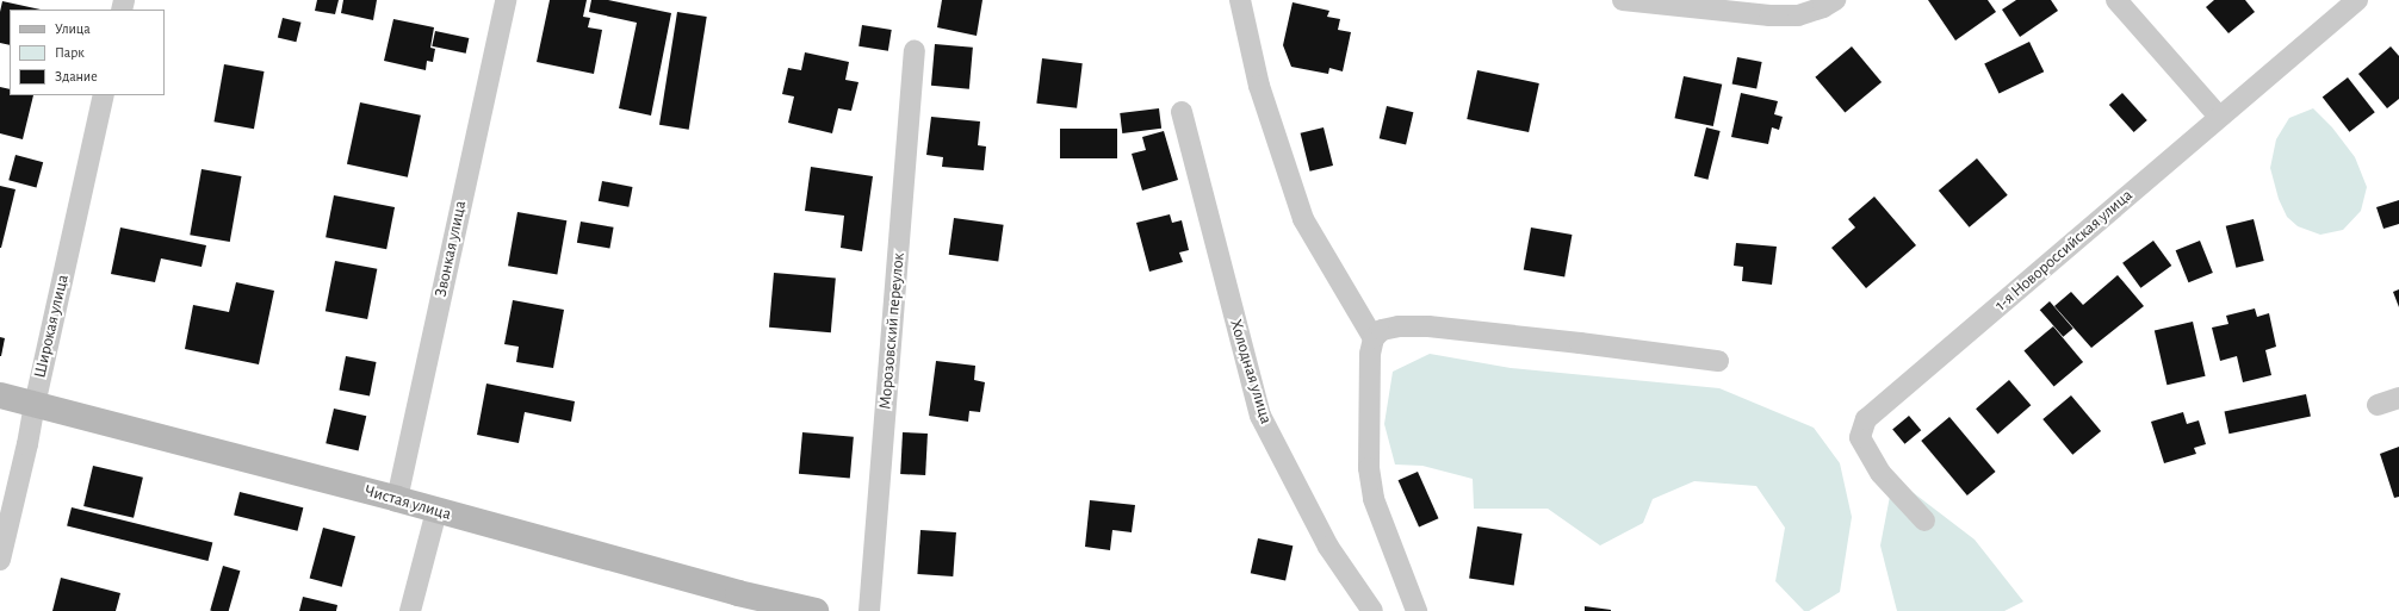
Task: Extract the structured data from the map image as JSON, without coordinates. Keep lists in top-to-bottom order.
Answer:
{
  "streets": {
    "street": [
      "Звонкая улица",
      "1-я Новороссийская улица",
      "Широкая улица",
      "Морозовский переулок",
      "Холодная улица",
      "Чистая улица"
    ]
  },
  "crossings": [
    ["Звонкая улица", "Чистая улица"],
    ["Широкая улица", "Чистая улица"]
  ],
  "legend": ["Улица", "Парк", "Здание"]
}
